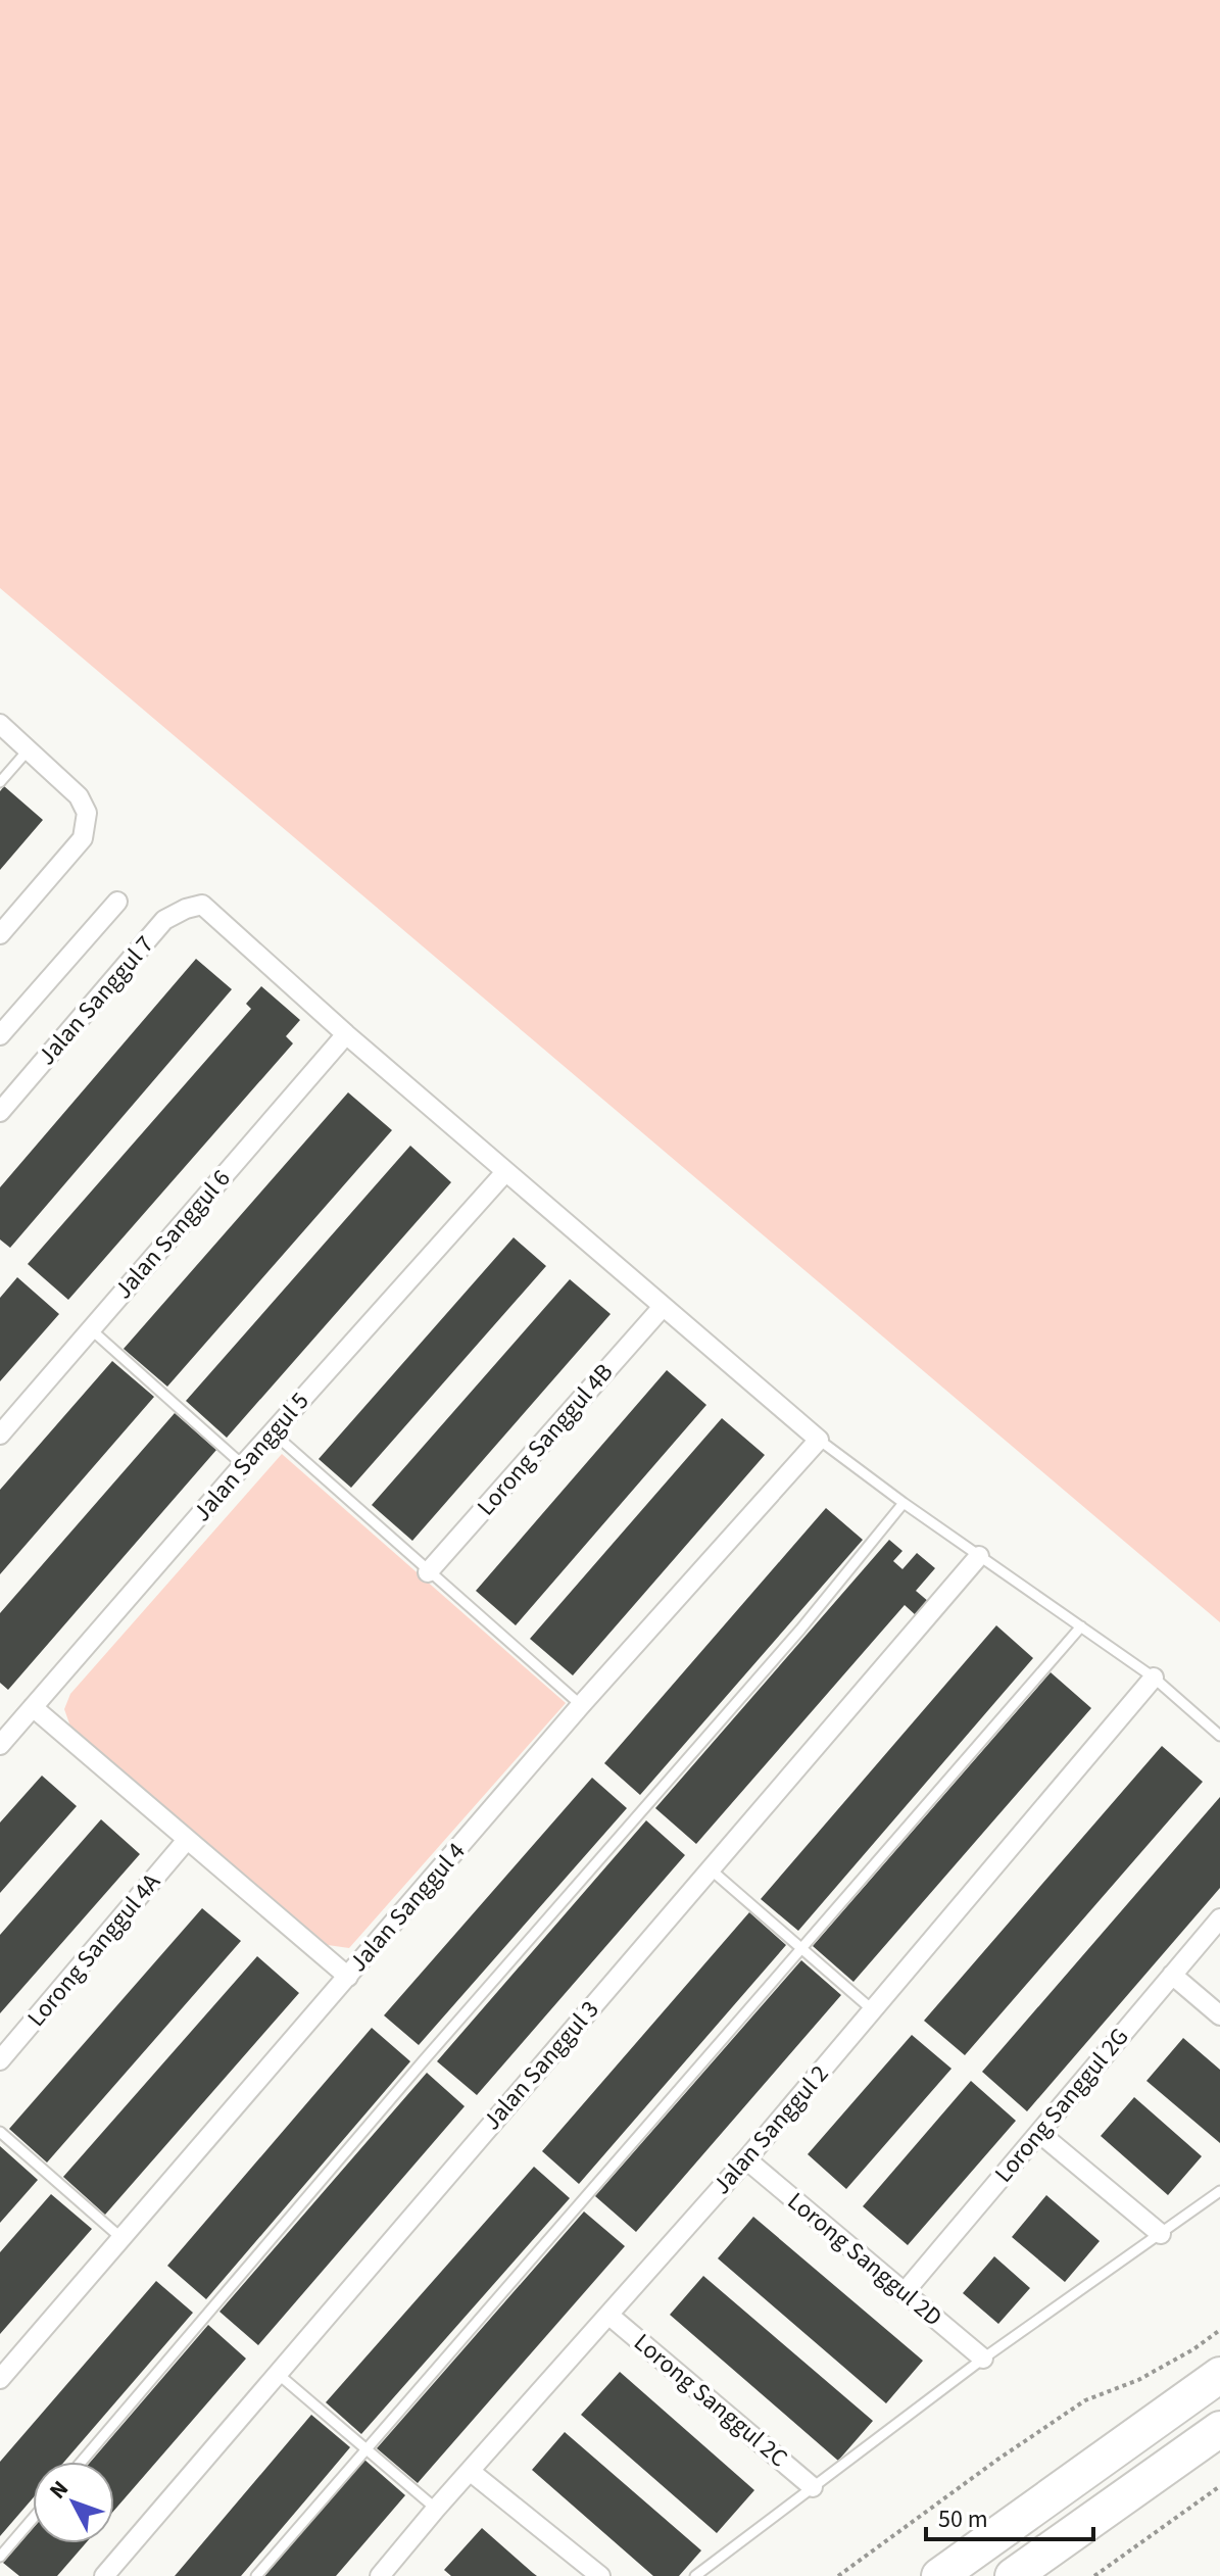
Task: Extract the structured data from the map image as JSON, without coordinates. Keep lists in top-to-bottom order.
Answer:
{
  "streets": {
    "street": [
      "Jalan Sanggul 7",
      "Jalan Sanggul 6",
      "Lorong Sanggul 4B",
      "Jalan Sanggul 5",
      "Jalan Sanggul 4",
      "Lorong Sanggul 4A",
      "Jalan Sanggul 3",
      "Lorong Sanggul 2G",
      "Jalan Sanggul 2",
      "Lorong Sanggul 2D",
      "Lorong Sanggul 2C"
    ]
  },
  "crossings": [
    ["Jalan Sanggul 7", "Jalan Sanggul 6"],
    ["Lorong Sanggul 2G", "Lorong Sanggul 2D"],
    ["Jalan Sanggul 2", "Lorong Sanggul 2D"],
    ["Jalan Sanggul 2", "Lorong Sanggul 2C"]
  ],
  "scale_bar": "50 m",
  "north": "top left"
}
